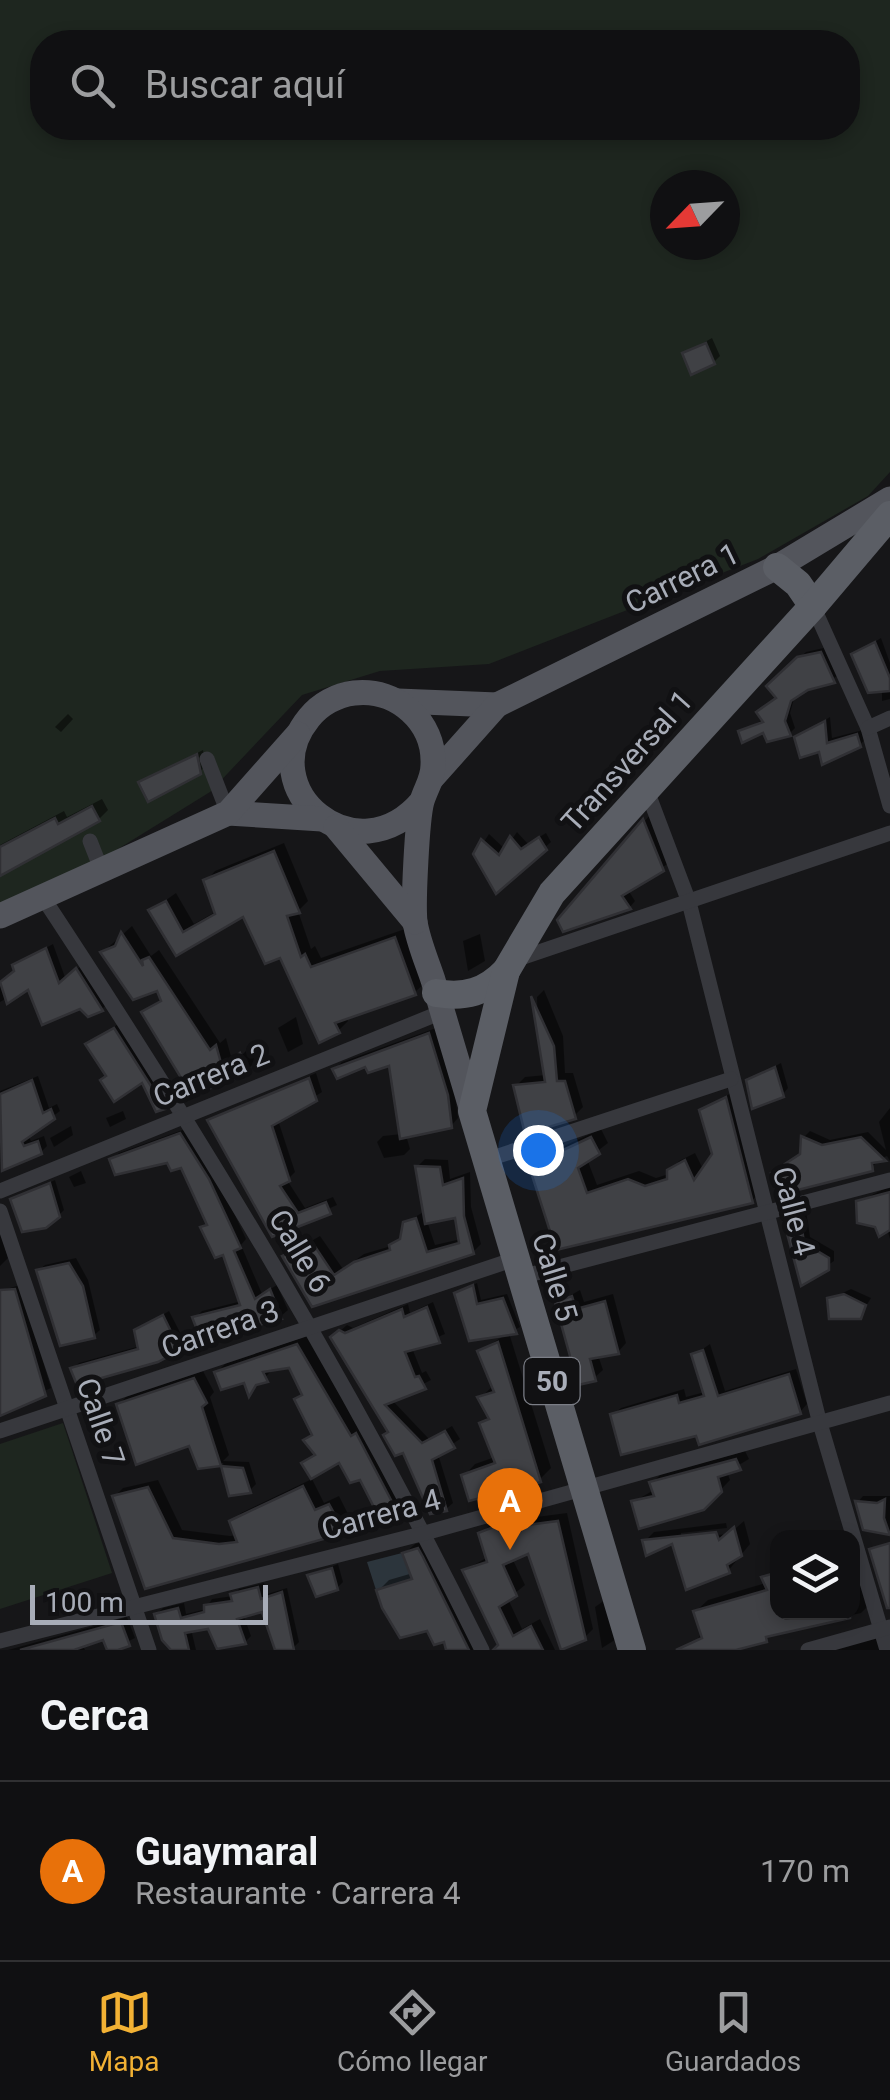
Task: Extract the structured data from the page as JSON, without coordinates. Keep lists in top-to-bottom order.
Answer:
{
  "streets": {
    "highway": ["Transversal 1", "Calle 5", "50"],
    "main road": ["Carrera 1"],
    "street": [
      "Carrera 2",
      "Calle 4",
      "Calle 6",
      "Carrera 3",
      "Calle 7",
      "Carrera 4"
    ]
  },
  "crossings": [
    ["Carrera 1", "Calle 5"],
    ["Carrera 1", "50"],
    ["Transversal 1", "Calle 4"],
    ["Transversal 1", "Calle 5"],
    ["Carrera 2", "Calle 6"],
    ["Carrera 2", "Calle 5"],
    ["Calle 4", "Carrera 3"],
    ["Calle 4", "Carrera 4"],
    ["Calle 6", "Carrera 3"],
    ["Calle 6", "Carrera 4"],
    ["Calle 5", "Carrera 3"],
    ["Calle 5", "50"],
    ["Calle 5", "Carrera 4"],
    ["Carrera 3", "Calle 7"],
    ["Calle 7", "Carrera 4"]
  ],
  "scale_bar": "100 m",
  "north": "bottom left",
  "page": {
    "search": "Buscar aquí",
    "pins": "A",
    "scale": "100 m",
    "heading": "Cerca",
    "list": [
      {
        "mark": "A",
        "name": "Guaymaral",
        "note": "Restaurante · Carrera 4",
        "value": "170 m"
      }
    ],
    "nav": ["Mapa", "Cómo llegar", "Guardados"]
  }
}
